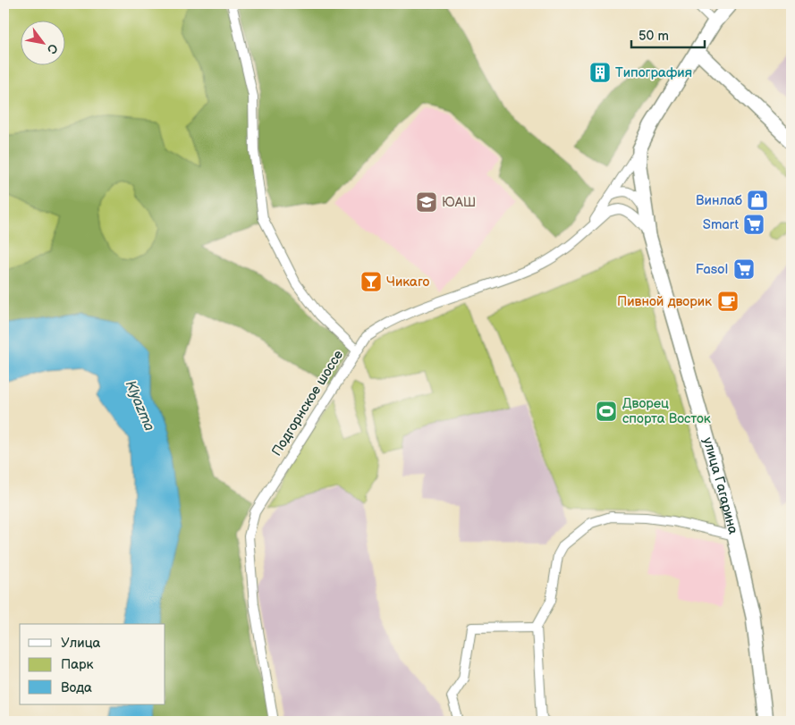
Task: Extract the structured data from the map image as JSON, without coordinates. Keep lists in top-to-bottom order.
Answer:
{
  "streets": {
    "main road": ["улица Гагарина"],
    "street": ["Подгорнское шоссе"]
  },
  "water": ["Klyazma"],
  "places": {
    "building": ["Типография"],
    "shop": ["Винлаб"],
    "school or university": ["ЮАШ"],
    "supermarket": ["Smart", "Fasol"],
    "bar": ["Чикаго"],
    "cafe": ["Пивной дворик"],
    "sports": ["Дворец спорта Восток"]
  },
  "legend": ["Улица", "Парк", "Вода"],
  "scale_bar": "50 m",
  "north": "bottom right"
}
